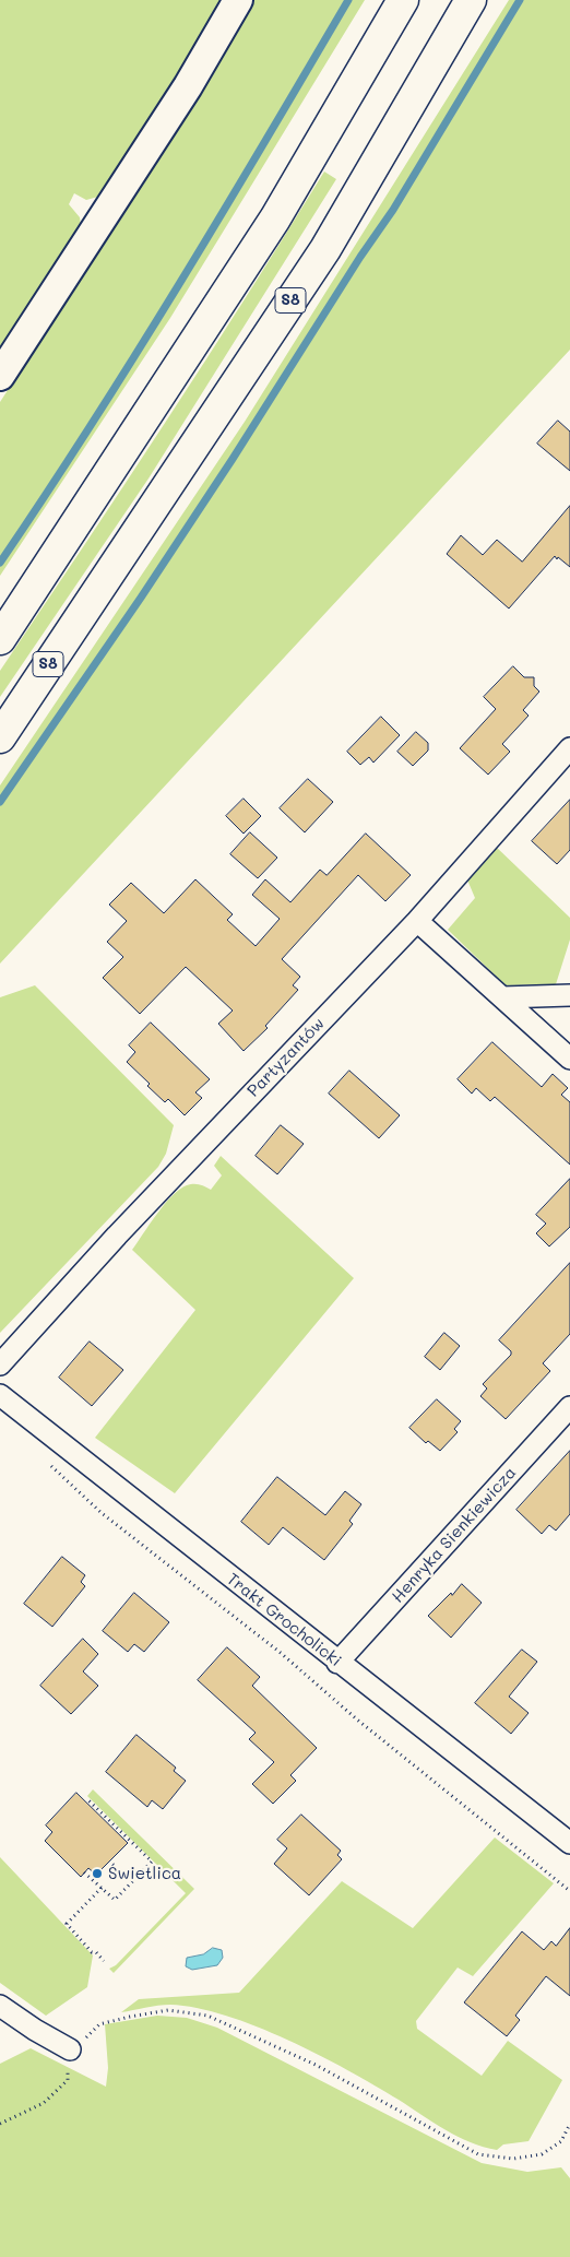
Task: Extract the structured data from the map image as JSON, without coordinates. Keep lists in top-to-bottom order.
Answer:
{
  "streets": {
    "highway": ["S8"],
    "street": ["Partyzantów", "Henryka Sienkiewicza", "Trakt Grocholicki"]
  },
  "crossings": [
    ["Henryka Sienkiewicza", "Trakt Grocholicki"]
  ],
  "places": ["Świetlica"]
}
